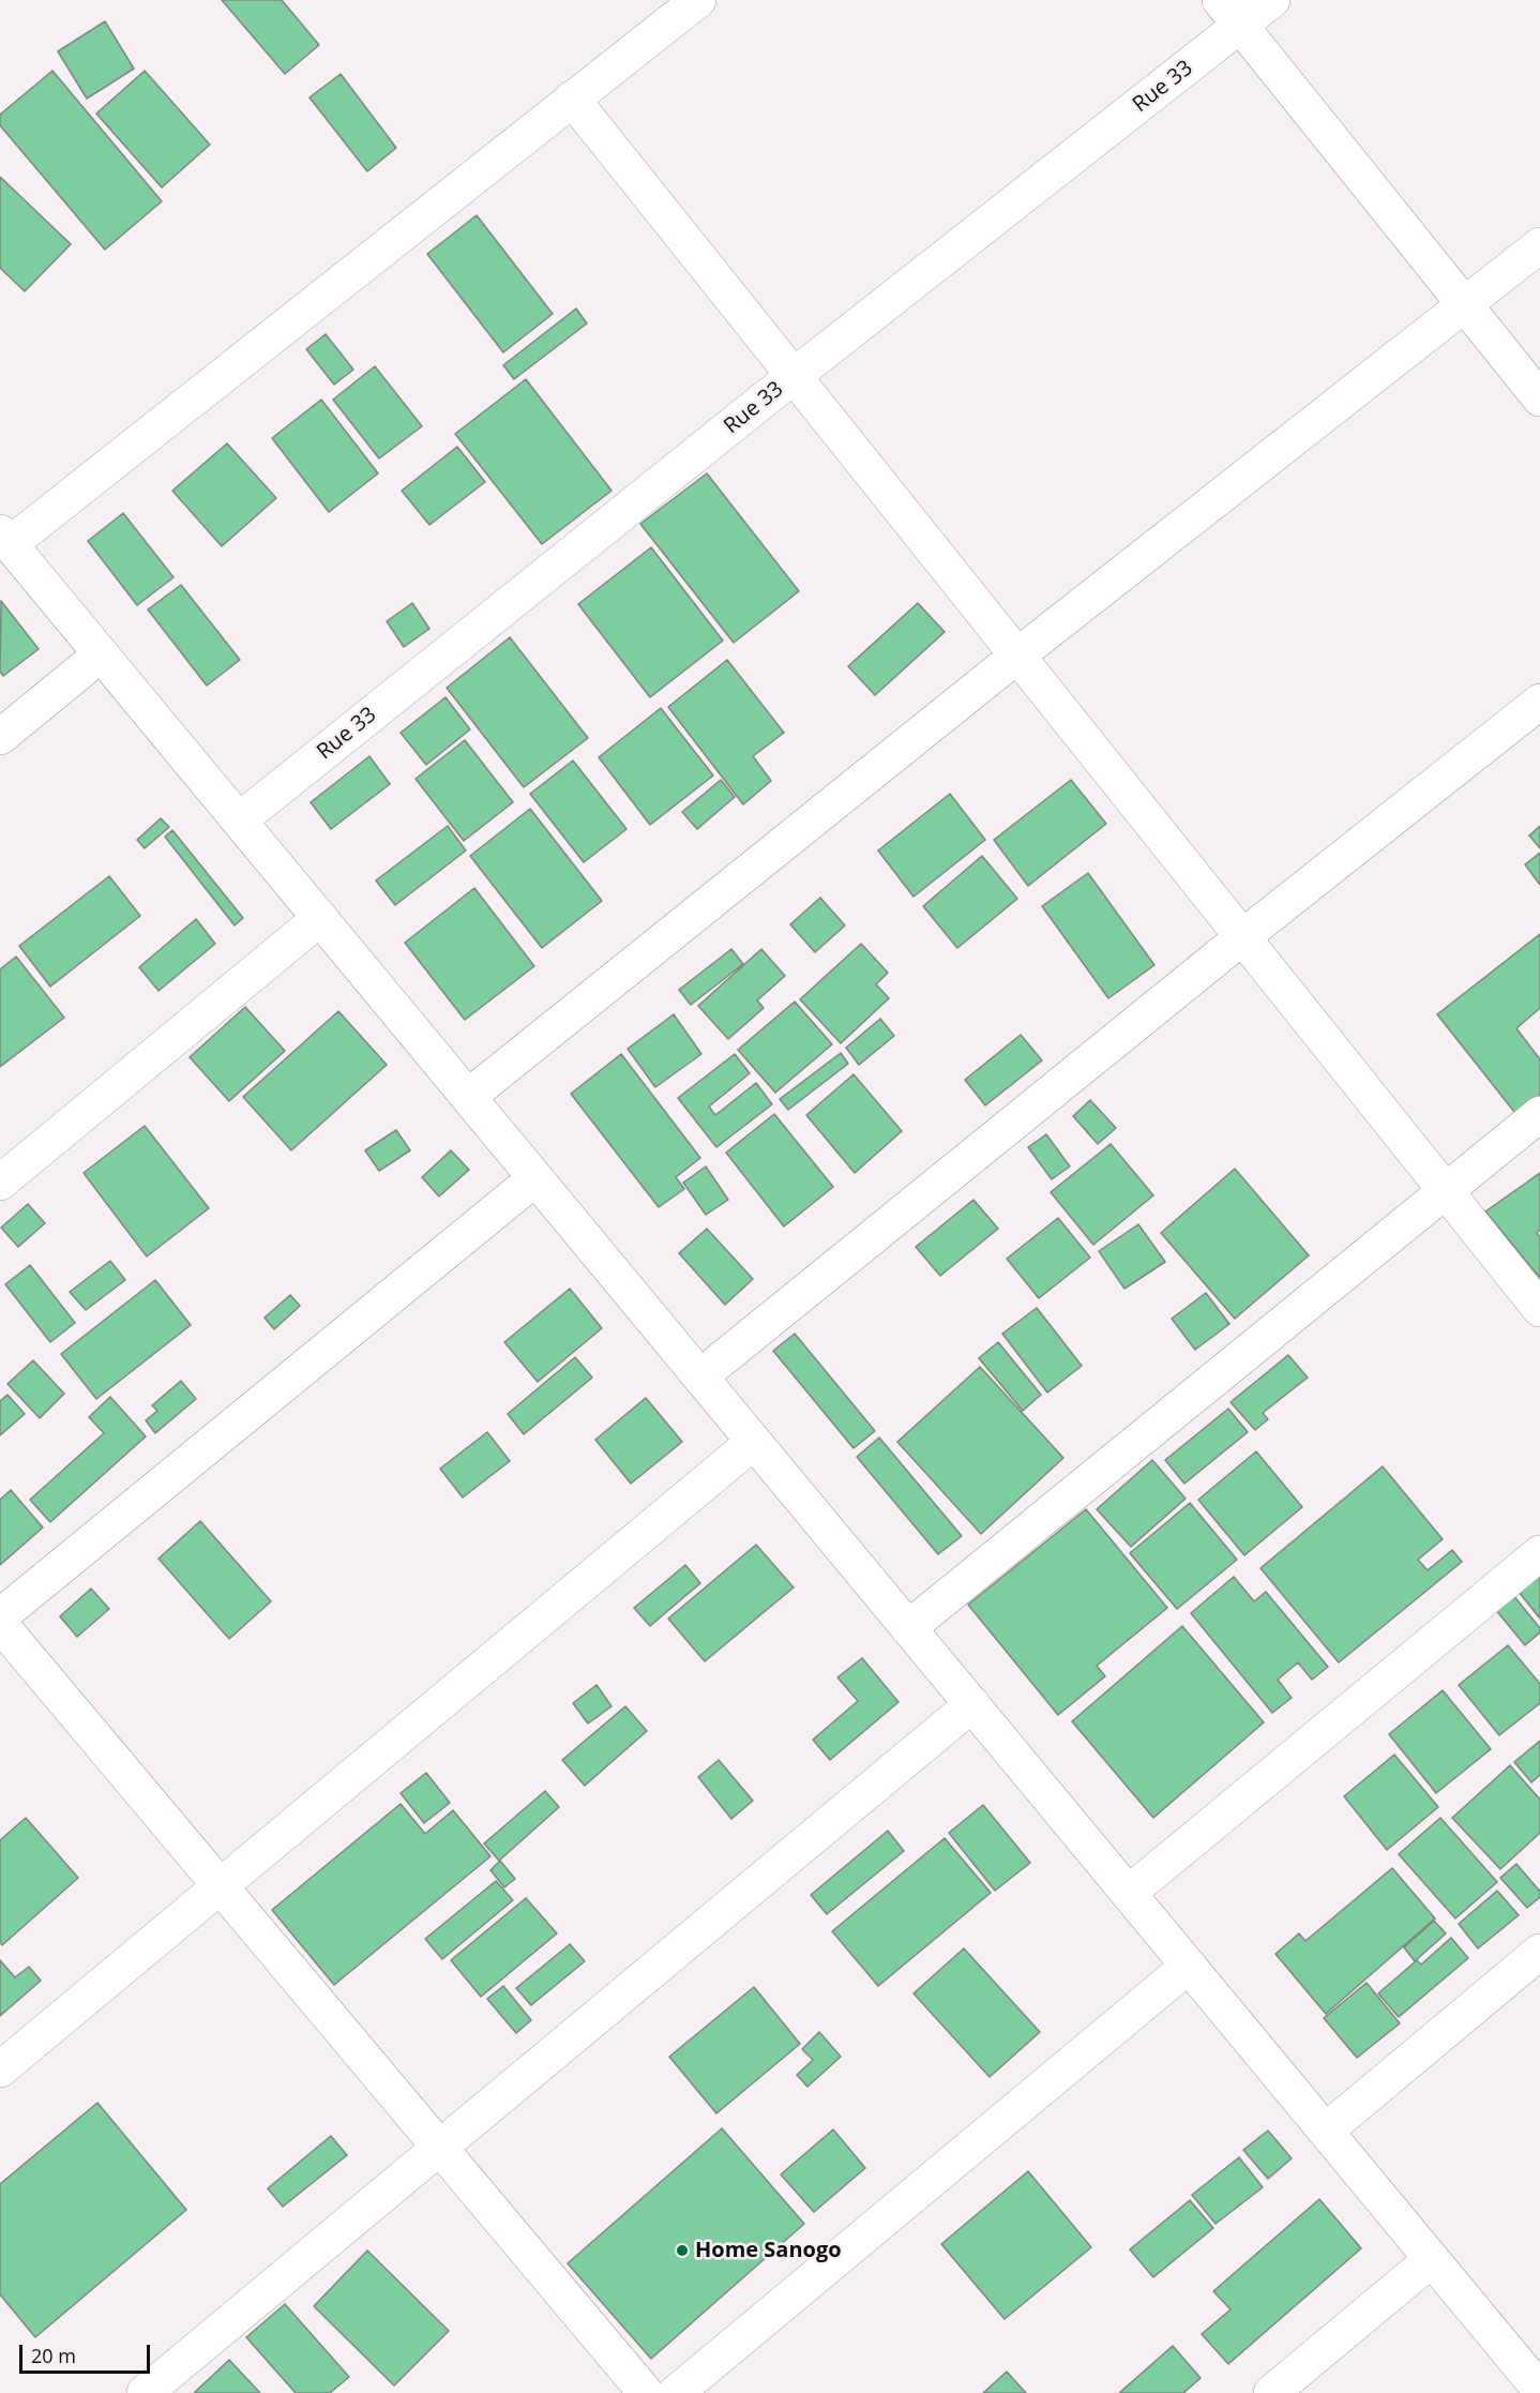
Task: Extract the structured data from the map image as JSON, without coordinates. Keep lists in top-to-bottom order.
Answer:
{
  "streets": {
    "street": ["Rue 33"]
  },
  "places": ["Home Sanogo"],
  "scale_bar": "20 m"
}
